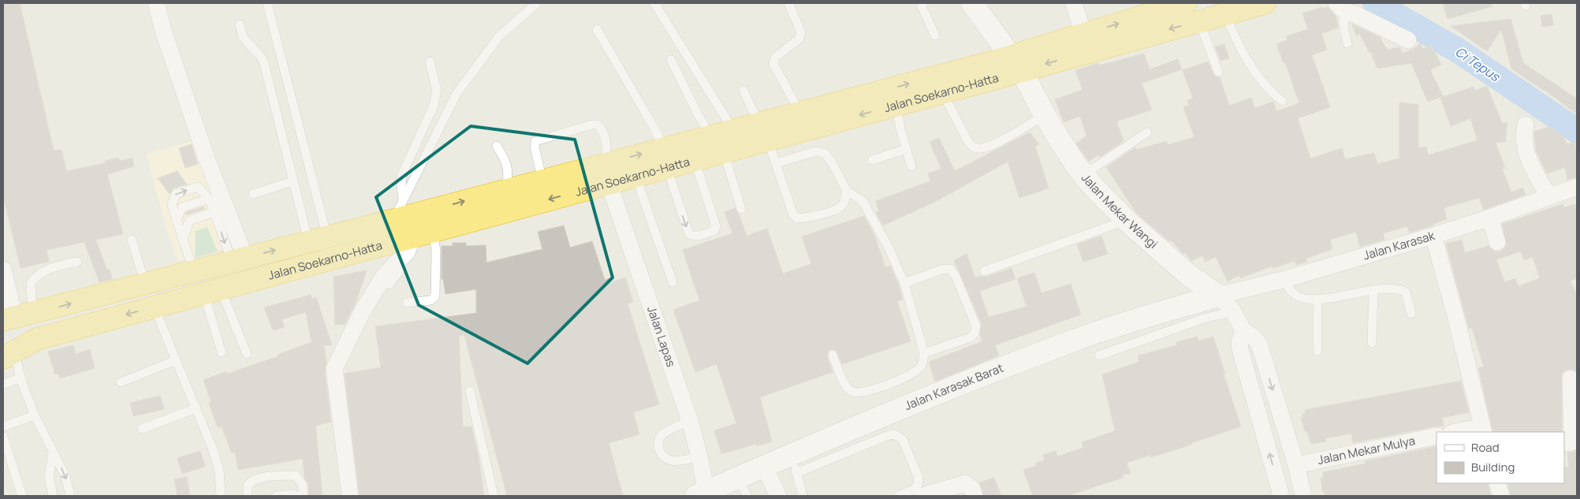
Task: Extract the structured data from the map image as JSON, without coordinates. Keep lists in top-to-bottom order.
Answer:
{
  "streets": {
    "highway": ["Jalan Soekarno-Hatta"],
    "street": [
      "Jalan Mekar Wangi",
      "Jalan Karasak",
      "Jalan Lapas",
      "Jalan Karasak Barat",
      "Jalan Mekar Mulya"
    ]
  },
  "crossings": [
    ["Jalan Soekarno-Hatta", "Jalan Mekar Wangi"],
    ["Jalan Soekarno-Hatta", "Jalan Lapas"],
    ["Jalan Mekar Wangi", "Jalan Karasak"],
    ["Jalan Mekar Wangi", "Jalan Karasak Barat"],
    ["Jalan Mekar Wangi", "Jalan Mekar Mulya"],
    ["Jalan Karasak", "Jalan Karasak Barat"],
    ["Jalan Lapas", "Jalan Karasak Barat"]
  ],
  "water": ["Ci Tepus"],
  "legend": ["Road", "Building"]
}
